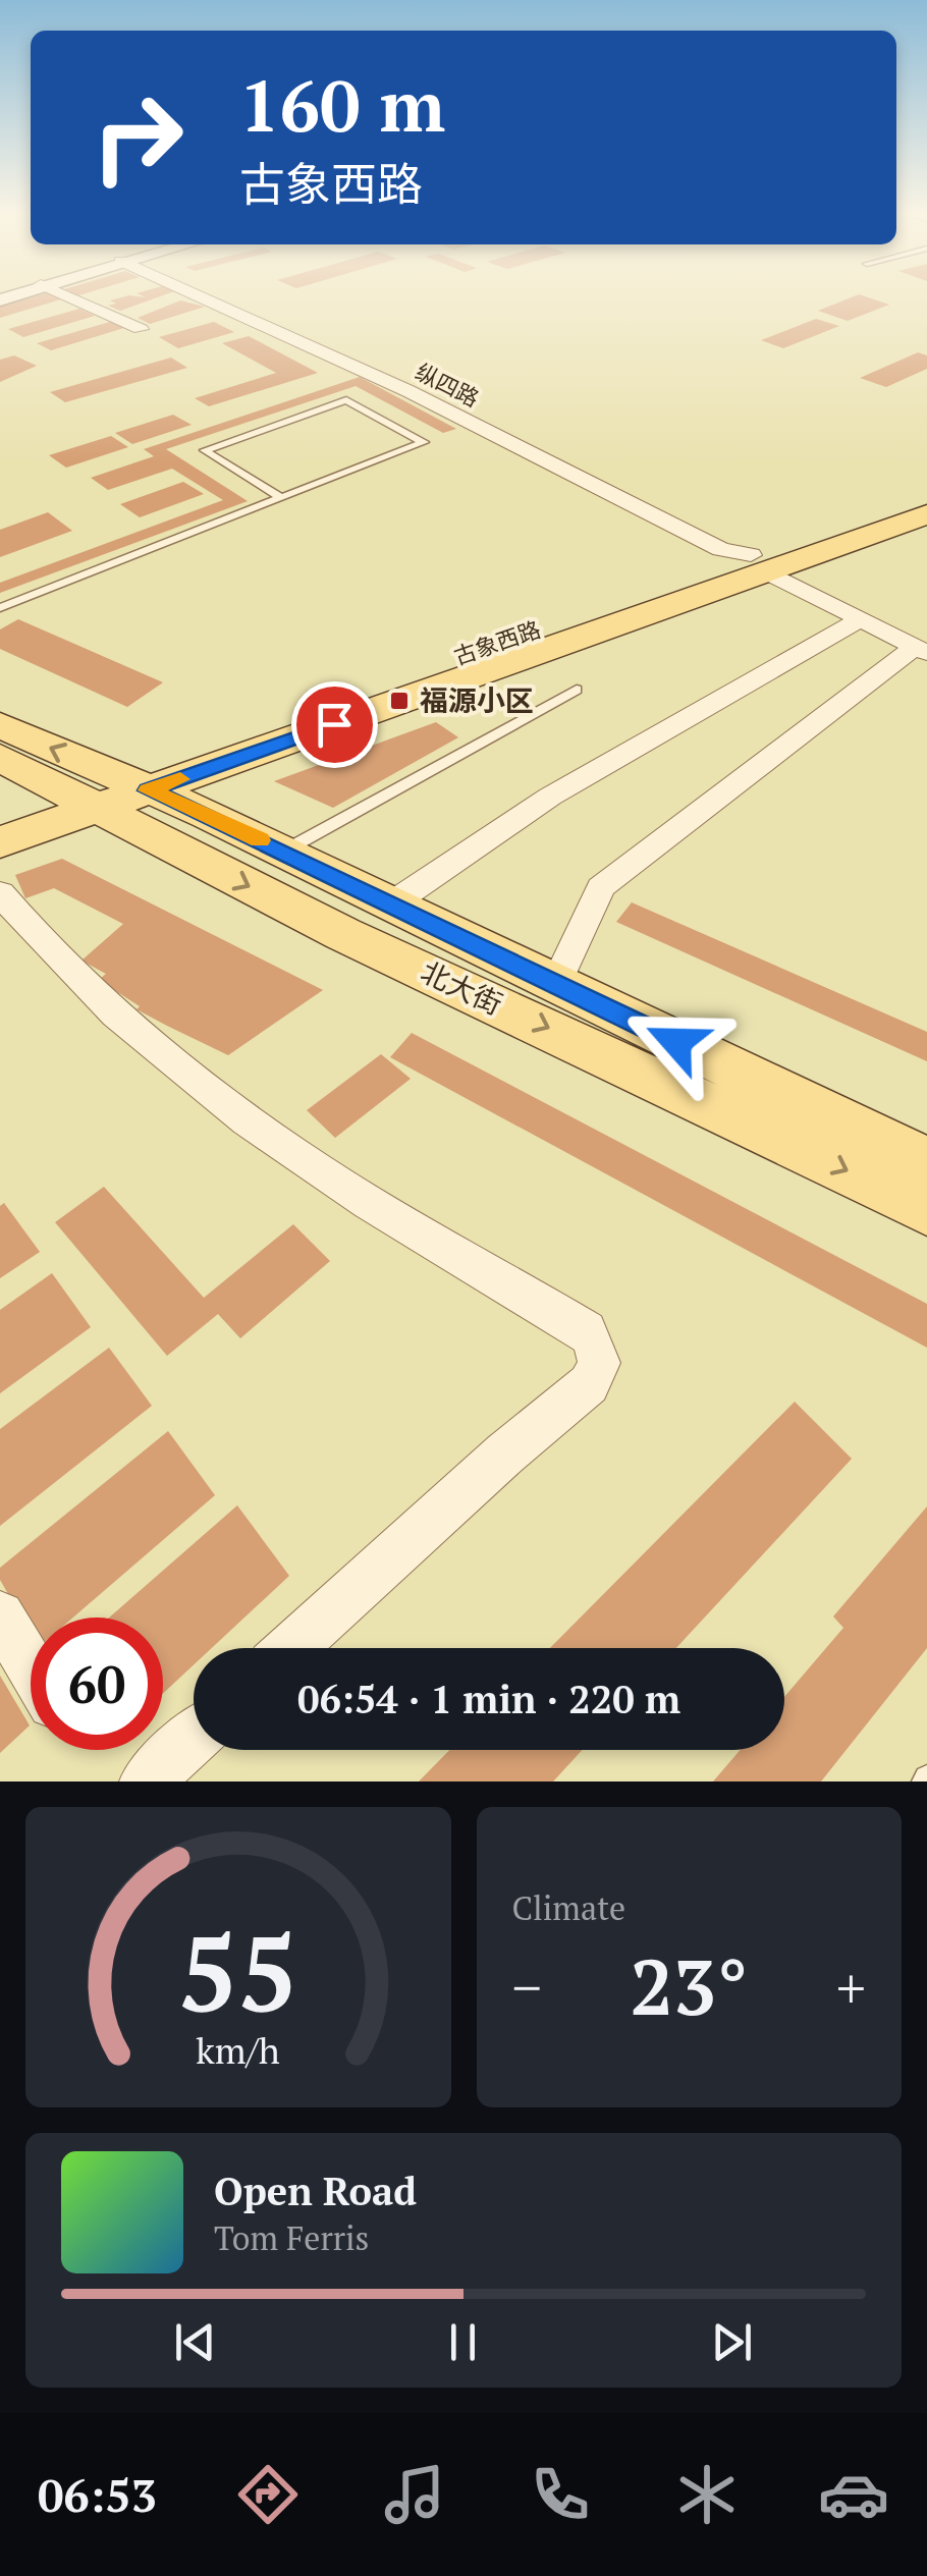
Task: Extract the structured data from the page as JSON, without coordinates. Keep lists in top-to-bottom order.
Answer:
{
  "streets": {
    "main road": ["古象西路", "北大街"],
    "street": ["纵四路"]
  },
  "crossings": [
    ["纵四路", "古象西路"],
    ["古象西路", "北大街"]
  ],
  "places": {
    "transit": ["福源小区"]
  },
  "page": {
    "turn": ["160 m", "古象西路"],
    "limit": "60",
    "trip": "06:54 · 1 min · 220 m",
    "tile": "Climate",
    "heat": ["−", "23°", "+"],
    "song": ["Open Road", "Tom Ferris"],
    "tabs": "06:53",
    "gauge": ["55", "km/h"]
  }
}
